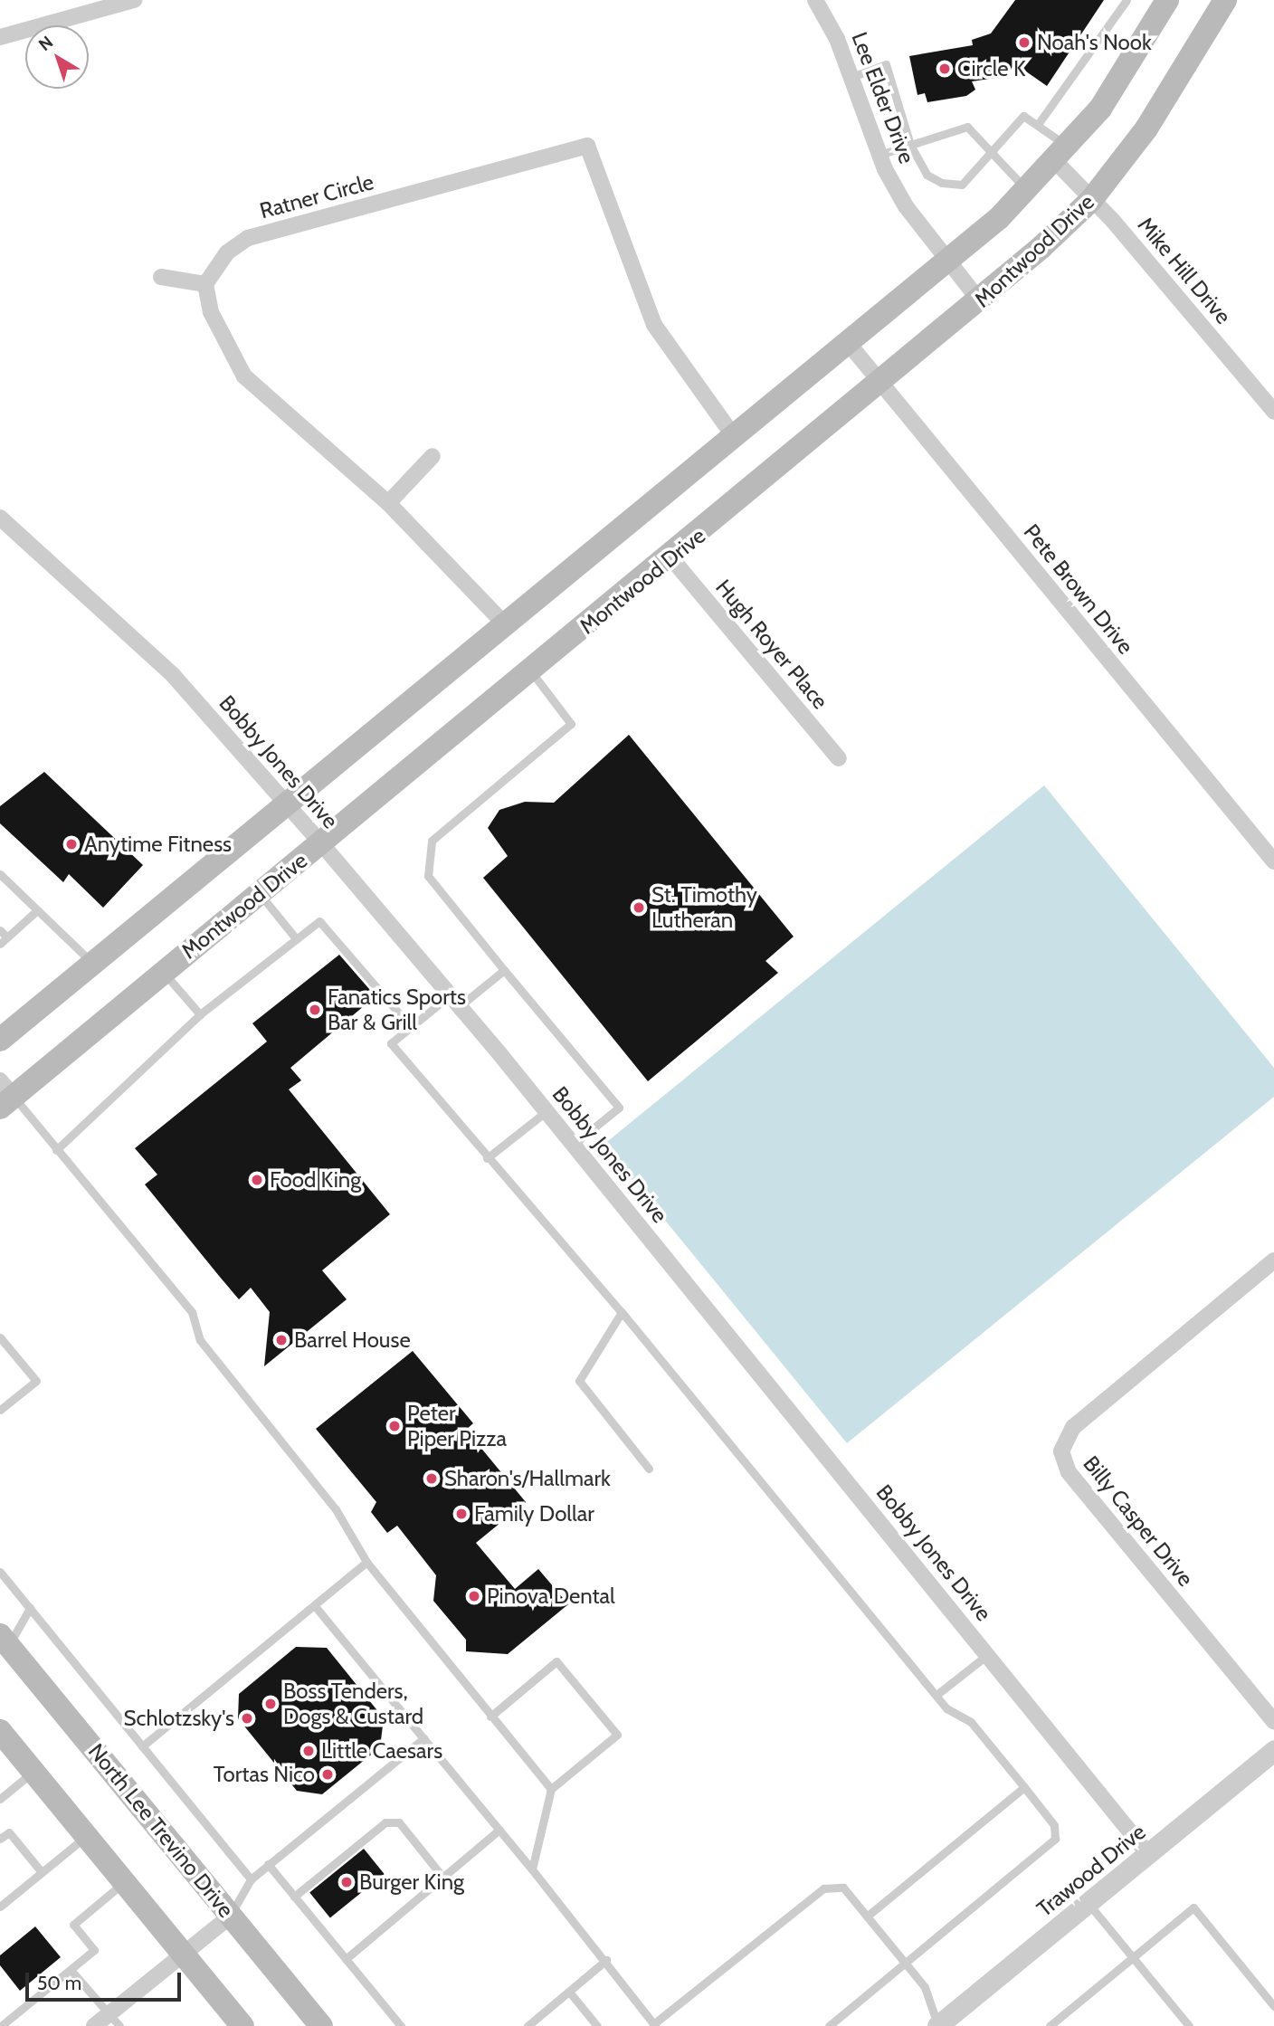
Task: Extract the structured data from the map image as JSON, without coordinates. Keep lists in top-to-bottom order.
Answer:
{
  "streets": {
    "main road": ["Montwood Drive", "North Lee Trevino Drive"],
    "street": [
      "Lee Elder Drive",
      "Ratner Circle",
      "Mike Hill Drive",
      "Pete Brown Drive",
      "Hugh Royer Place",
      "Bobby Jones Drive",
      "Billy Casper Drive",
      "Trawood Drive"
    ]
  },
  "crossings": [
    ["Lee Elder Drive", "Montwood Drive"],
    ["Montwood Drive", "Mike Hill Drive"],
    ["Montwood Drive", "Pete Brown Drive"],
    ["Montwood Drive", "Hugh Royer Place"],
    ["Montwood Drive", "Bobby Jones Drive"],
    ["Bobby Jones Drive", "Trawood Drive"]
  ],
  "places": [
    "Noah's Nook",
    "Circle K",
    "Anytime Fitness",
    "St. Timothy Lutheran",
    "Fanatics Sports Bar & Grill",
    "Food King",
    "Barrel House",
    "Peter Piper Pizza",
    "Sharon's/Hallmark",
    "Family Dollar",
    "Pinova Dental",
    "Boss Tenders, Dogs & Custard",
    "Schlotzsky's",
    "Little Caesars",
    "Tortas Nico",
    "Burger King"
  ],
  "scale_bar": "50 m",
  "north": "top left"
}
